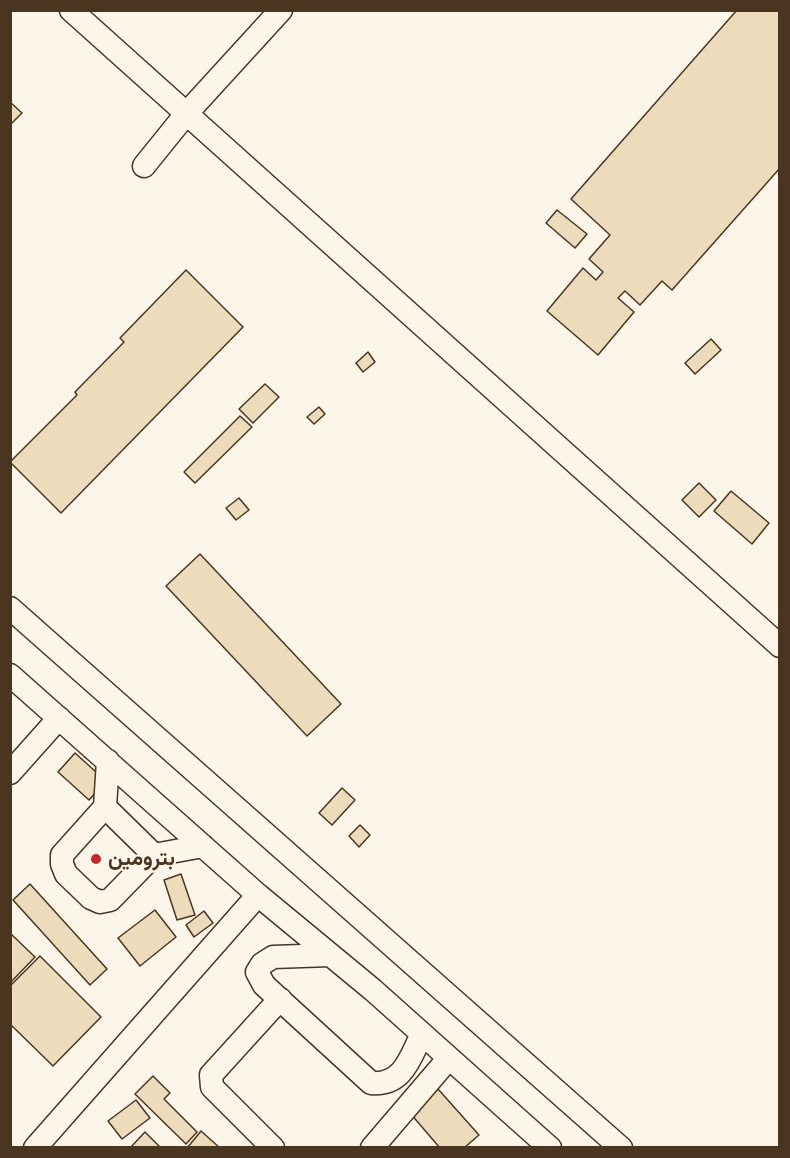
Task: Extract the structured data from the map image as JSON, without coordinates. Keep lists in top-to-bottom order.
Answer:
{
  "places": ["بترومين"]
}
